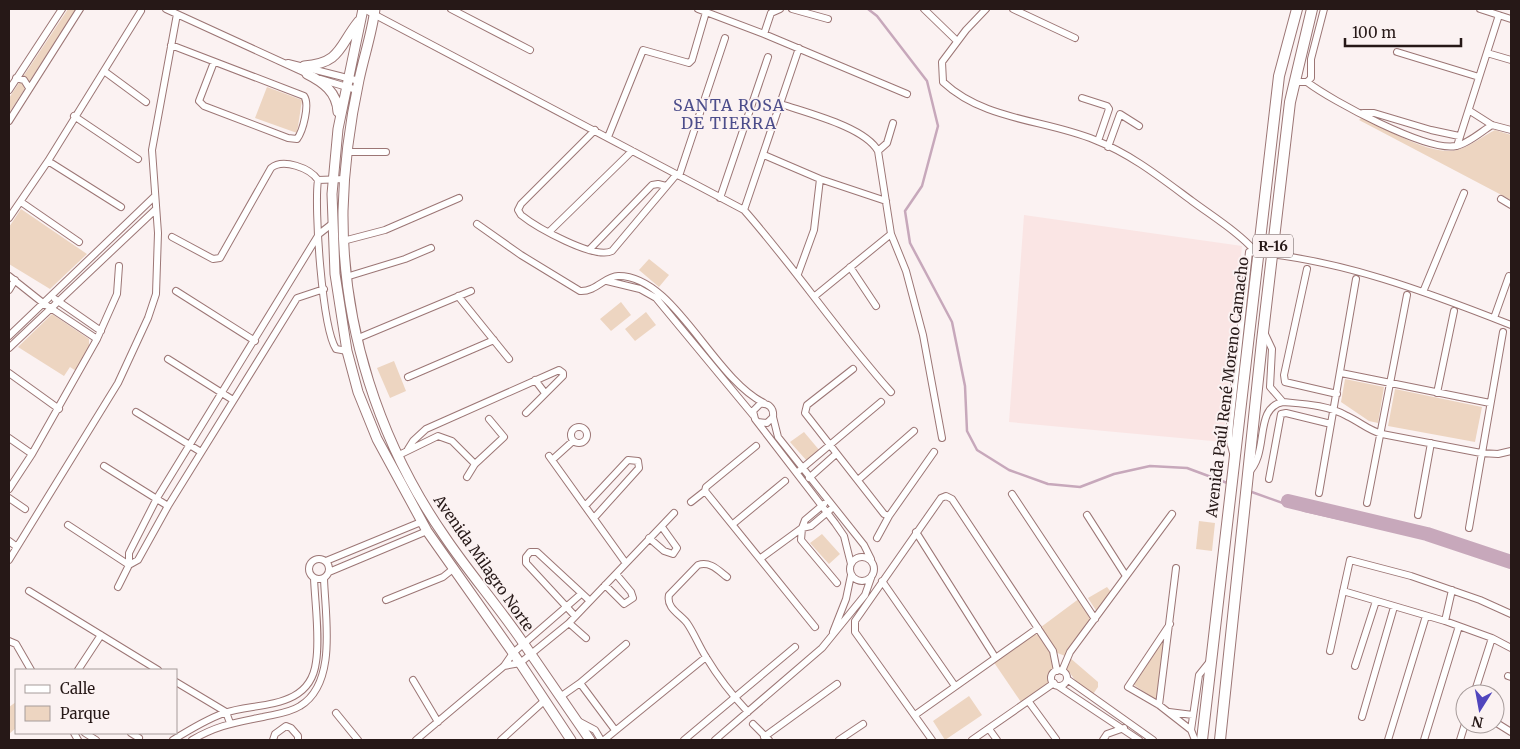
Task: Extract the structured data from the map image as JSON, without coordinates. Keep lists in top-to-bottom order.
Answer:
{
  "streets": {
    "main road": ["R-16", "Avenida Paúl René Moreno Camacho", "Avenida Milagro Norte"]
  },
  "districts": ["SANTA ROSA DE TIERRA"],
  "legend": ["Calle", "Parque"],
  "scale_bar": "100 m",
  "north": "bottom"
}
